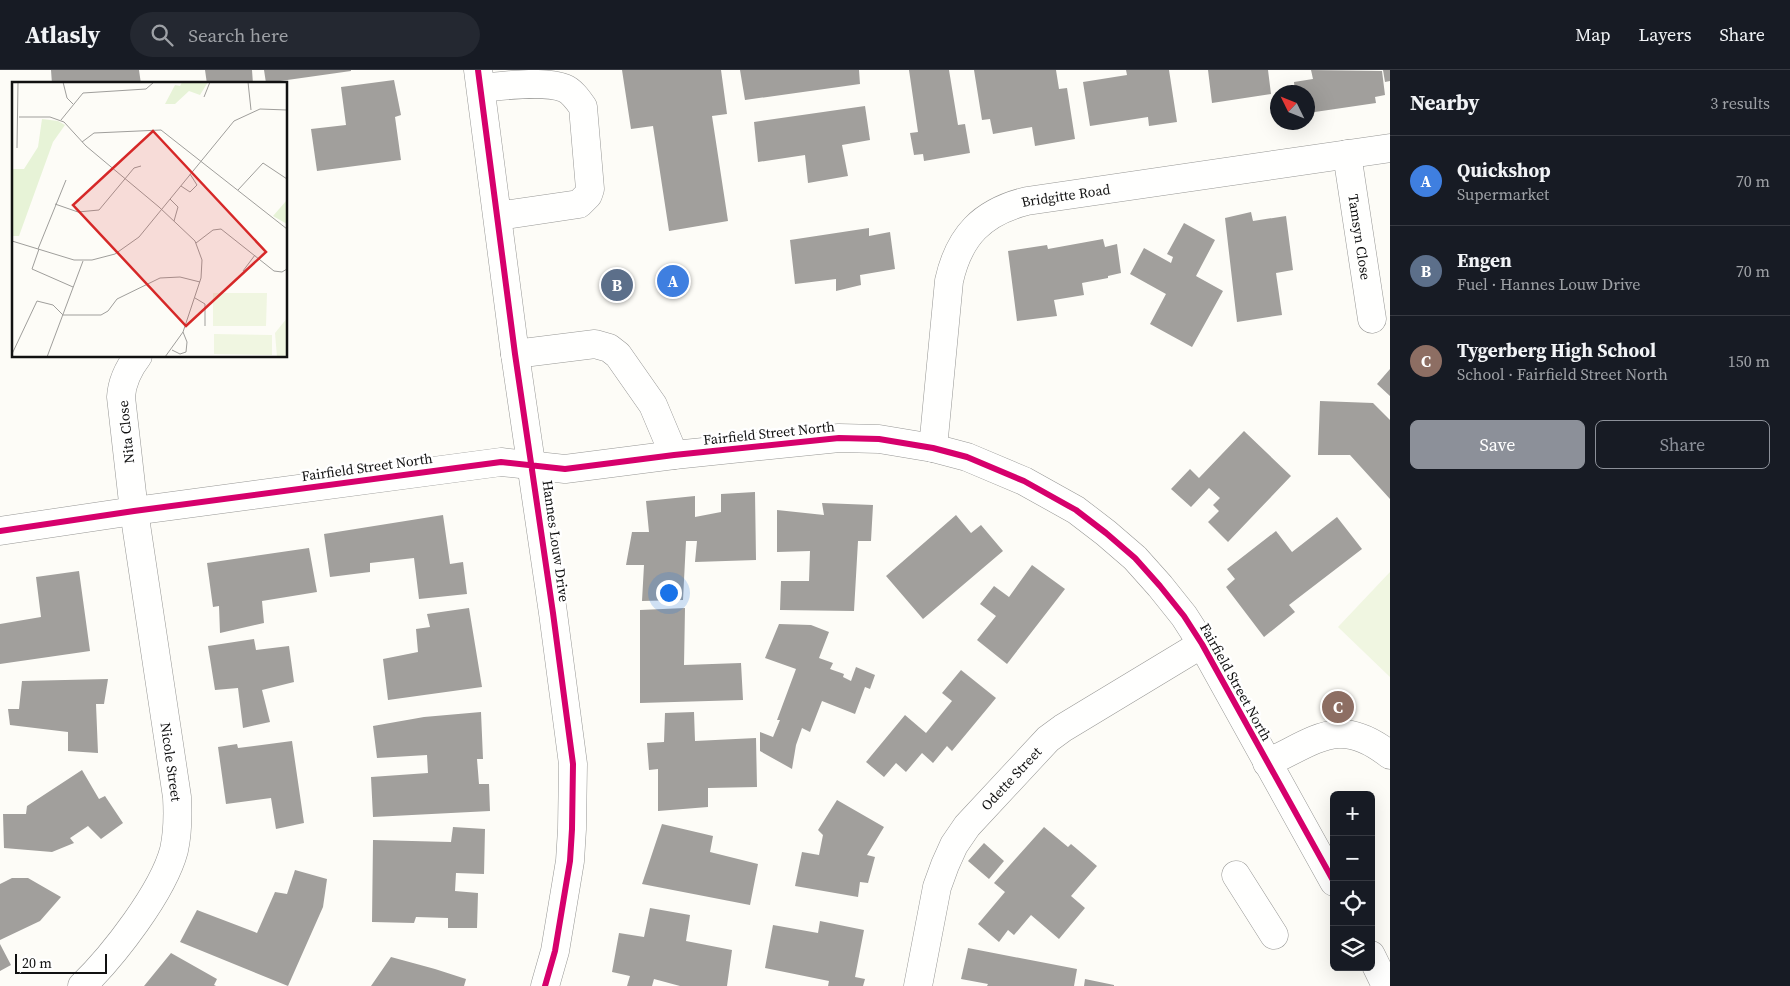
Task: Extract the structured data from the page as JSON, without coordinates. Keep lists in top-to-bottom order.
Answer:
{
  "streets": {
    "street": [
      "Bridgitte Road",
      "Tamsyn Close",
      "Nita Close",
      "Fairfield Street North",
      "Hannes Louw Drive",
      "Nicole Street",
      "Odette Street"
    ]
  },
  "crossings": [
    ["Bridgitte Road", "Tamsyn Close"],
    ["Bridgitte Road", "Fairfield Street North"],
    ["Nita Close", "Fairfield Street North"],
    ["Nita Close", "Nicole Street"],
    ["Fairfield Street North", "Hannes Louw Drive"],
    ["Fairfield Street North", "Nicole Street"],
    ["Fairfield Street North", "Odette Street"]
  ],
  "scale_bar": "20 m",
  "north": "top left",
  "page": {
    "header": "Atlasly",
    "search": "Search here",
    "nav": ["Map", "Layers", "Share"],
    "heading": ["Nearby", "3 results"],
    "list": [
      {
        "mark": "A",
        "name": "Quickshop",
        "note": "Supermarket",
        "value": "70 m"
      },
      {
        "mark": "B",
        "name": "Engen",
        "note": "Fuel · Hannes Louw Drive",
        "value": "70 m"
      },
      {
        "mark": "C",
        "name": "Tygerberg High School",
        "note": "School · Fairfield Street North",
        "value": "150 m"
      }
    ],
    "pins": ["A", "B", "C"],
    "buttons": ["Save", "Share"],
    "map_buttons": ["+", "−"],
    "scale": "20 m"
  }
}
